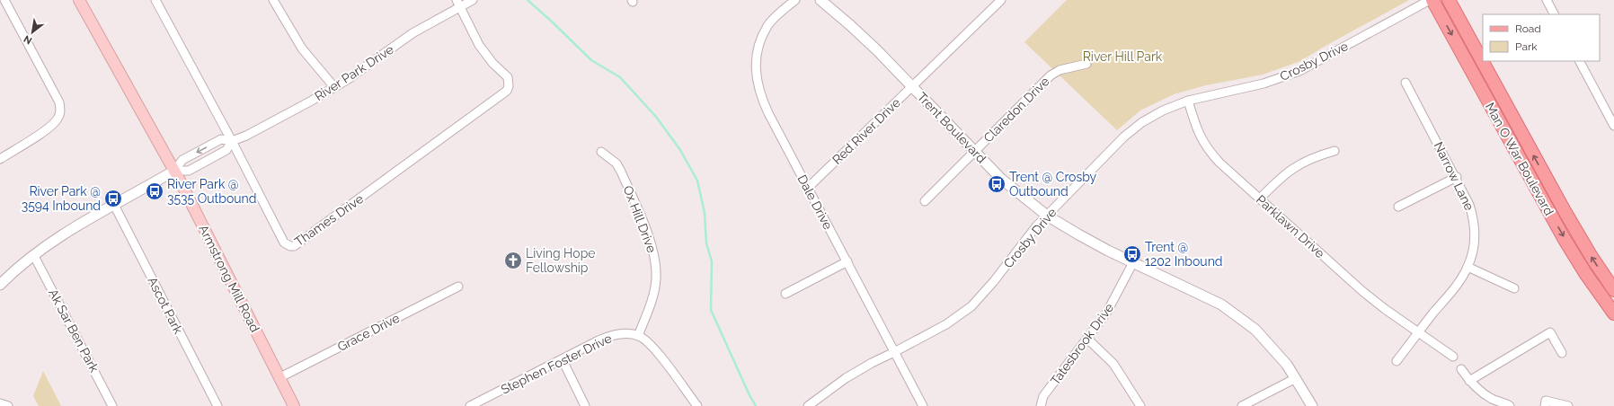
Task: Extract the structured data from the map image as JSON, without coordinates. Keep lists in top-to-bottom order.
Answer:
{
  "streets": {
    "main road": ["Man O War Boulevard", "Armstrong Mill Road"],
    "street": [
      "Crosby Drive",
      "River Park Drive",
      "Claredon Drive",
      "Trent Boulevard",
      "Red River Drive",
      "Narrow Lane",
      "Dale Drive",
      "Ox Hill Drive",
      "Thames Drive",
      "Parklawn Drive",
      "Ascot Park",
      "Ak Sar Ben Park",
      "Grace Drive",
      "Tatesbrook Drive",
      "Stephen Foster Drive"
    ]
  },
  "crossings": [
    ["Crosby Drive", "Trent Boulevard"],
    ["Crosby Drive", "Dale Drive"],
    ["Crosby Drive", "Parklawn Drive"],
    ["River Park Drive", "Thames Drive"],
    ["River Park Drive", "Armstrong Mill Road"],
    ["River Park Drive", "Ascot Park"],
    ["River Park Drive", "Ak Sar Ben Park"],
    ["Claredon Drive", "Trent Boulevard"],
    ["Trent Boulevard", "Red River Drive"],
    ["Trent Boulevard", "Tatesbrook Drive"],
    ["Red River Drive", "Dale Drive"],
    ["Narrow Lane", "Parklawn Drive"],
    ["Ox Hill Drive", "Stephen Foster Drive"],
    ["Armstrong Mill Road", "Grace Drive"]
  ],
  "parks": ["River Hill Park"],
  "places": {
    "bus stop": [
      "Trent @ Crosby Outbound",
      "River Park @ 3535 Outbound",
      "River Park @ 3594 Inbound",
      "Trent @ 1202 Inbound"
    ],
    "church": ["Living Hope Fellowship"]
  },
  "legend": ["Road", "Park"],
  "north": "bottom left"
}
